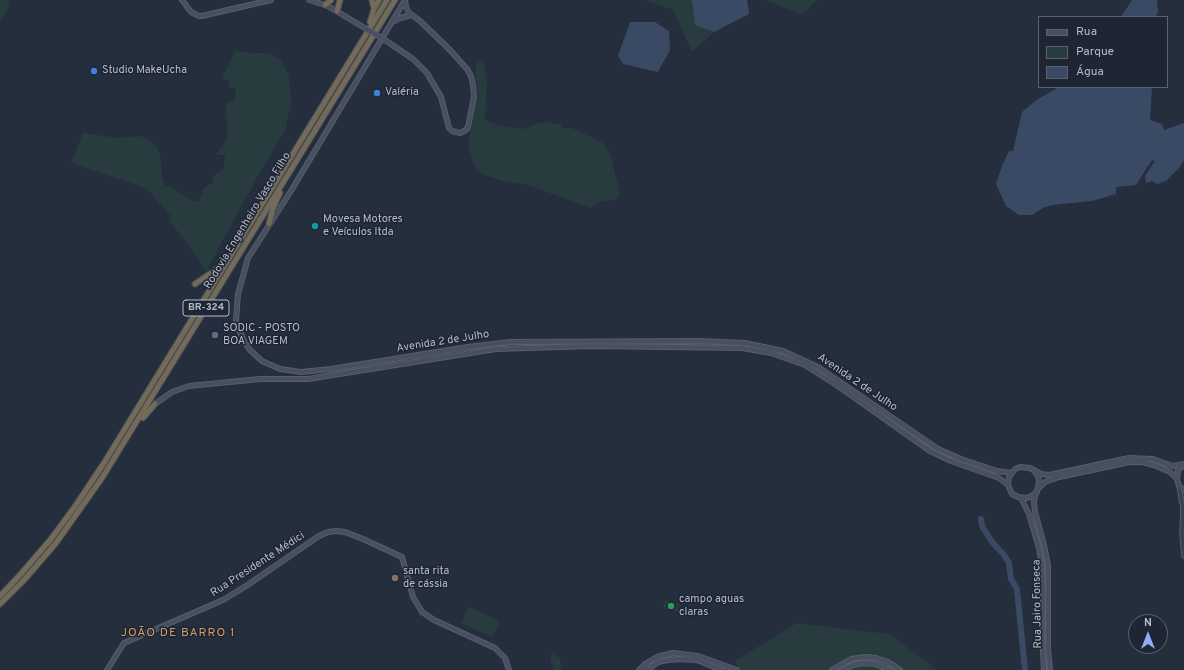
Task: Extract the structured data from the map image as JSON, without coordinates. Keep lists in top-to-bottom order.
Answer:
{
  "streets": {
    "highway": ["Rodovia Engenheiro Vasco Filho", "BR-324"],
    "main road": ["Avenida 2 de Julho", "Rua Presidente Médici", "Rua Jairo Fonseca"]
  },
  "crossings": [
    ["Avenida 2 de Julho", "Rua Jairo Fonseca"]
  ],
  "districts": ["JOÃO DE BARRO 1"],
  "places": [
    "Studio MakeUcha",
    "Valéria",
    "Movesa Motores e Veículos ltda",
    "SODIC - POSTO BOA VIAGEM",
    "santa rita de cássia",
    "campo aguas claras"
  ],
  "legend": ["Rua", "Parque", "Água"],
  "north": "top"
}
